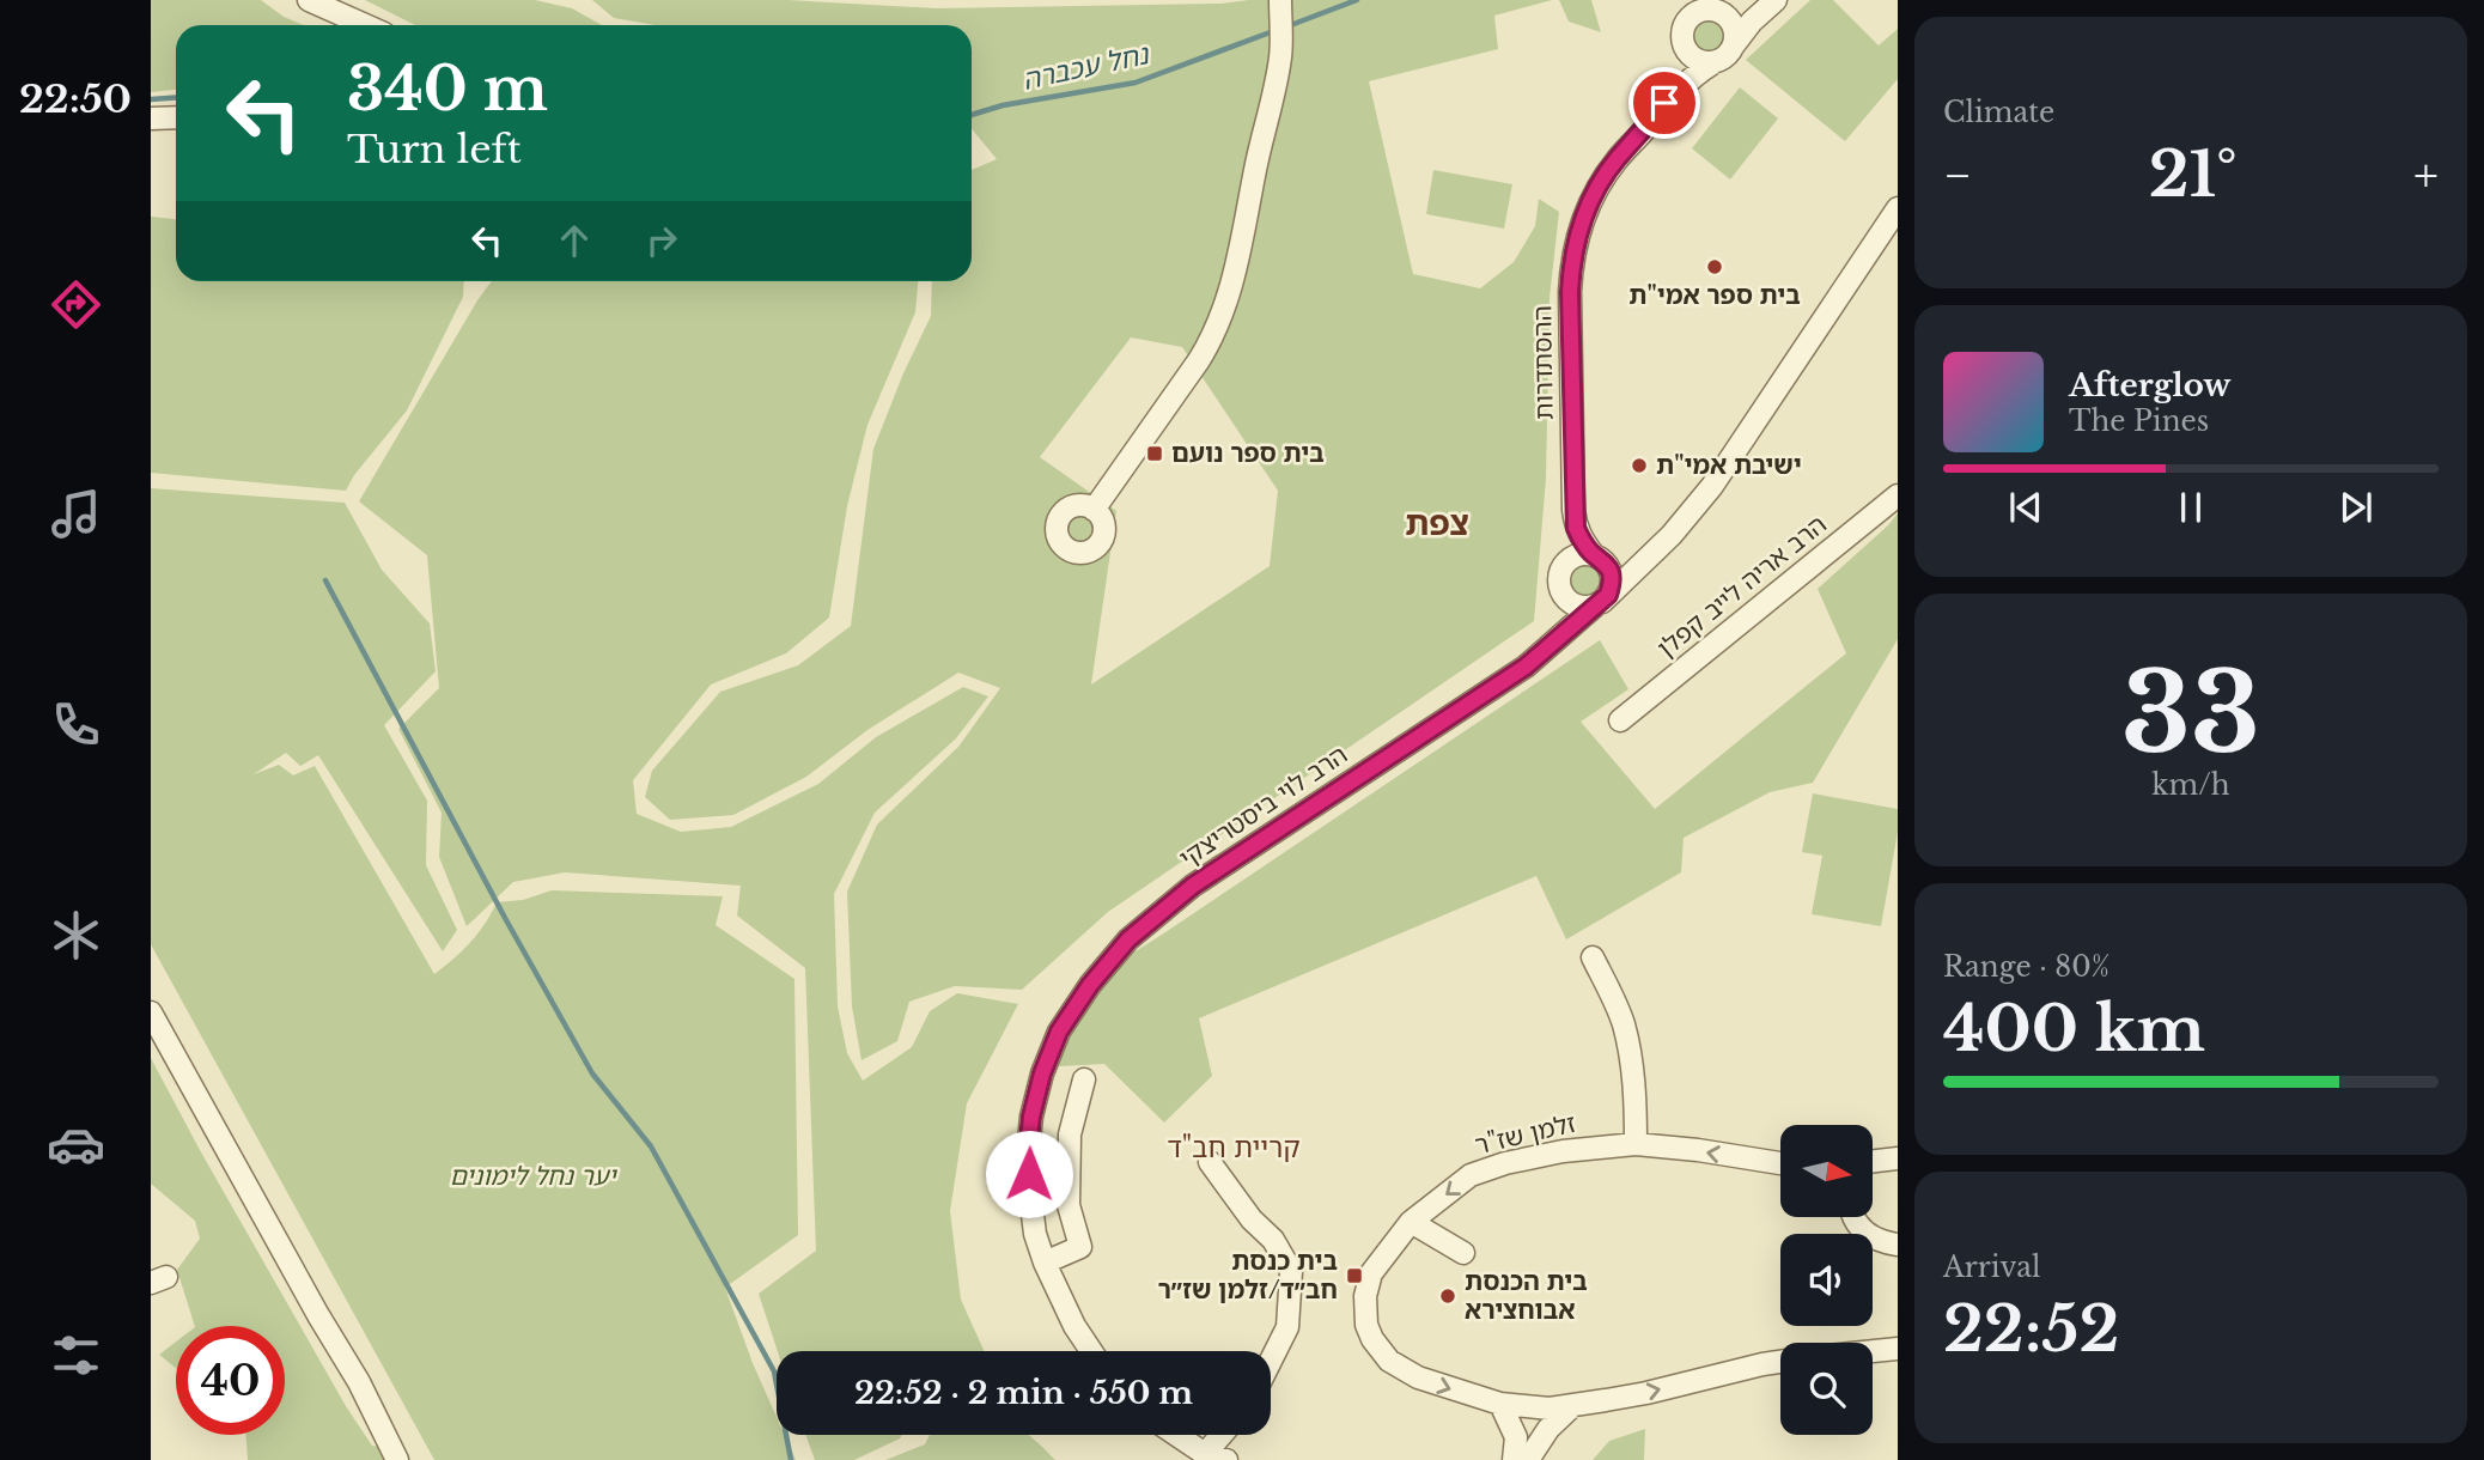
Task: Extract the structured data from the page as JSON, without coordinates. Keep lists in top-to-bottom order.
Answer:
{
  "streets": {
    "street": [
      "ההסתדרות",
      "הרב אריה לייב קפלן",
      "הרב לוי ביסטריצקי",
      "זלמן שז\"ר"
    ]
  },
  "crossings": [
    ["ההסתדרות", "הרב לוי ביסטריצקי"]
  ],
  "districts": ["צפת", "קריית חב\"ד"],
  "water": ["נחל עכברה"],
  "parks": ["יער נחל לימונים"],
  "places": {
    "other": ["בית ספר אמי\"ת", "ישיבת אמי\"ת", "בית הכנסת אבוחצירא"],
    "transit": ["בית ספר נועם", "בית כנסת חב״ד/זלמן שז״ר"]
  },
  "north": "right",
  "page": {
    "tabs": "22:50",
    "tile": [
      "Climate",
      ["33", "km/h"],
      ["Range · 80%", "400 km"],
      ["Arrival", "22:52"]
    ],
    "turn": ["340 m", "Turn left"],
    "heat": ["−", "21°", "+"],
    "song": ["Afterglow", "The Pines"],
    "limit": "40",
    "trip": "22:52 · 2 min · 550 m"
  }
}
